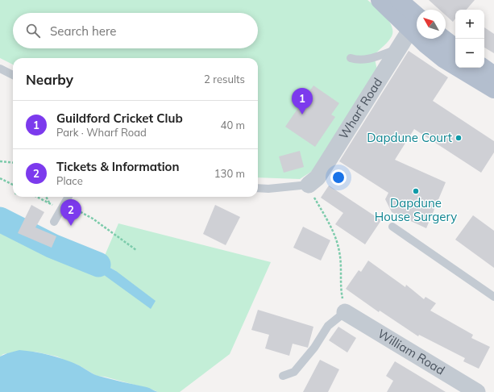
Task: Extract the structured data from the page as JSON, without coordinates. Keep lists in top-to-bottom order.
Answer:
{
  "streets": {
    "street": ["Wharf Road", "William Road"]
  },
  "places": ["Dapdune Court", "Dapdune House Surgery"],
  "north": "top left",
  "page": {
    "map_buttons": ["+", "−"],
    "search": "Search here",
    "heading": ["Nearby", "2 results"],
    "pins": ["1", "2"],
    "list": [
      {
        "mark": "1",
        "name": "Guildford Cricket Club",
        "note": "Park · Wharf Road",
        "value": "40 m"
      },
      {
        "mark": "2",
        "name": "Tickets & Information",
        "note": "Place",
        "value": "130 m"
      }
    ]
  }
}
